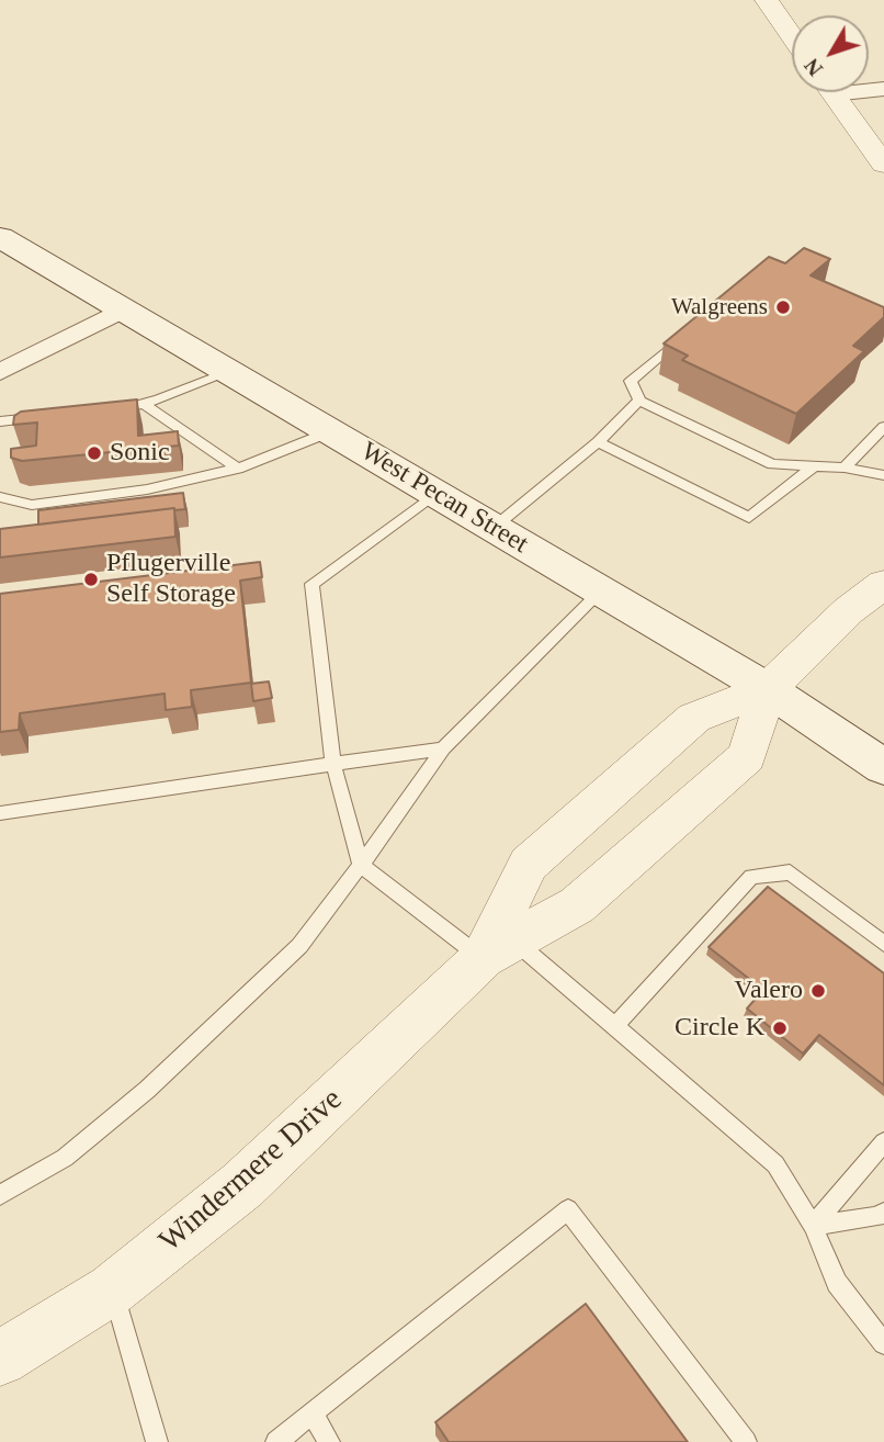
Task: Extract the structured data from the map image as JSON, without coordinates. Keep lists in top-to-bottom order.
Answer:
{
  "streets": {
    "main road": ["West Pecan Street"],
    "street": ["Windermere Drive"]
  },
  "crossings": [
    ["West Pecan Street", "Windermere Drive"]
  ],
  "places": [
    "Walgreens",
    "Sonic",
    "Pflugerville Self Storage",
    "Valero",
    "Circle K"
  ],
  "north": "bottom left"
}
